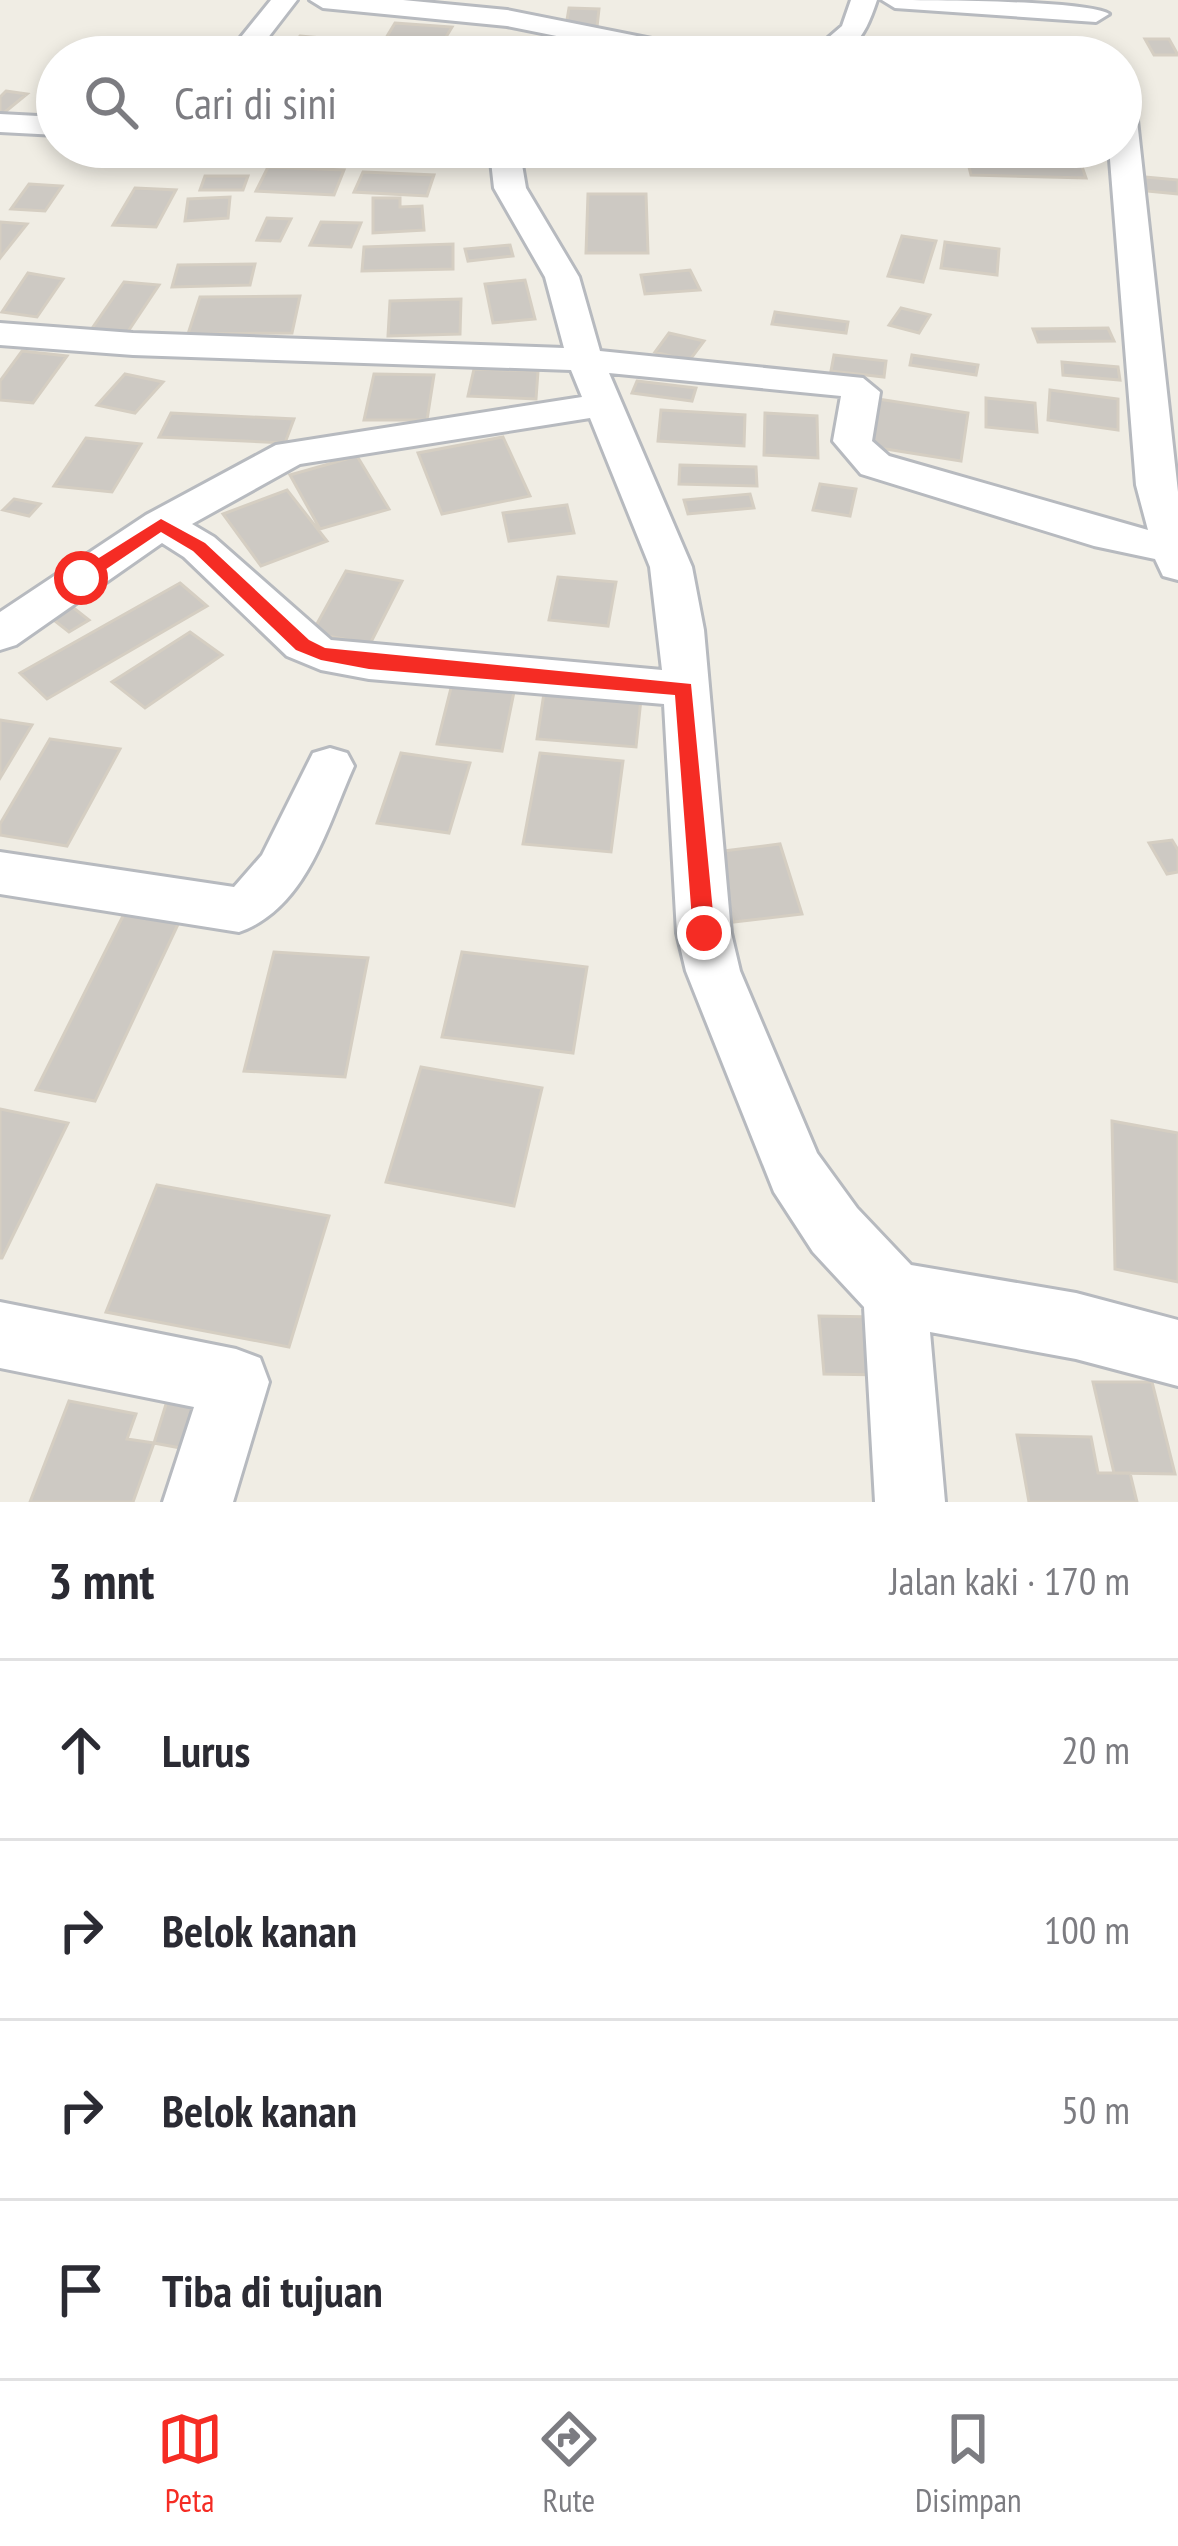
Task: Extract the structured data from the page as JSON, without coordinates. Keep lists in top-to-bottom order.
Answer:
{
  "page": {
    "search": "Cari di sini",
    "heading": ["3 mnt", "Jalan kaki · 170 m"],
    "list": [
      ["Lurus", "20 m"],
      ["Belok kanan", "100 m"],
      ["Belok kanan", "50 m"],
      "Tiba di tujuan"
    ],
    "nav": ["Peta", "Rute", "Disimpan"]
  }
}
